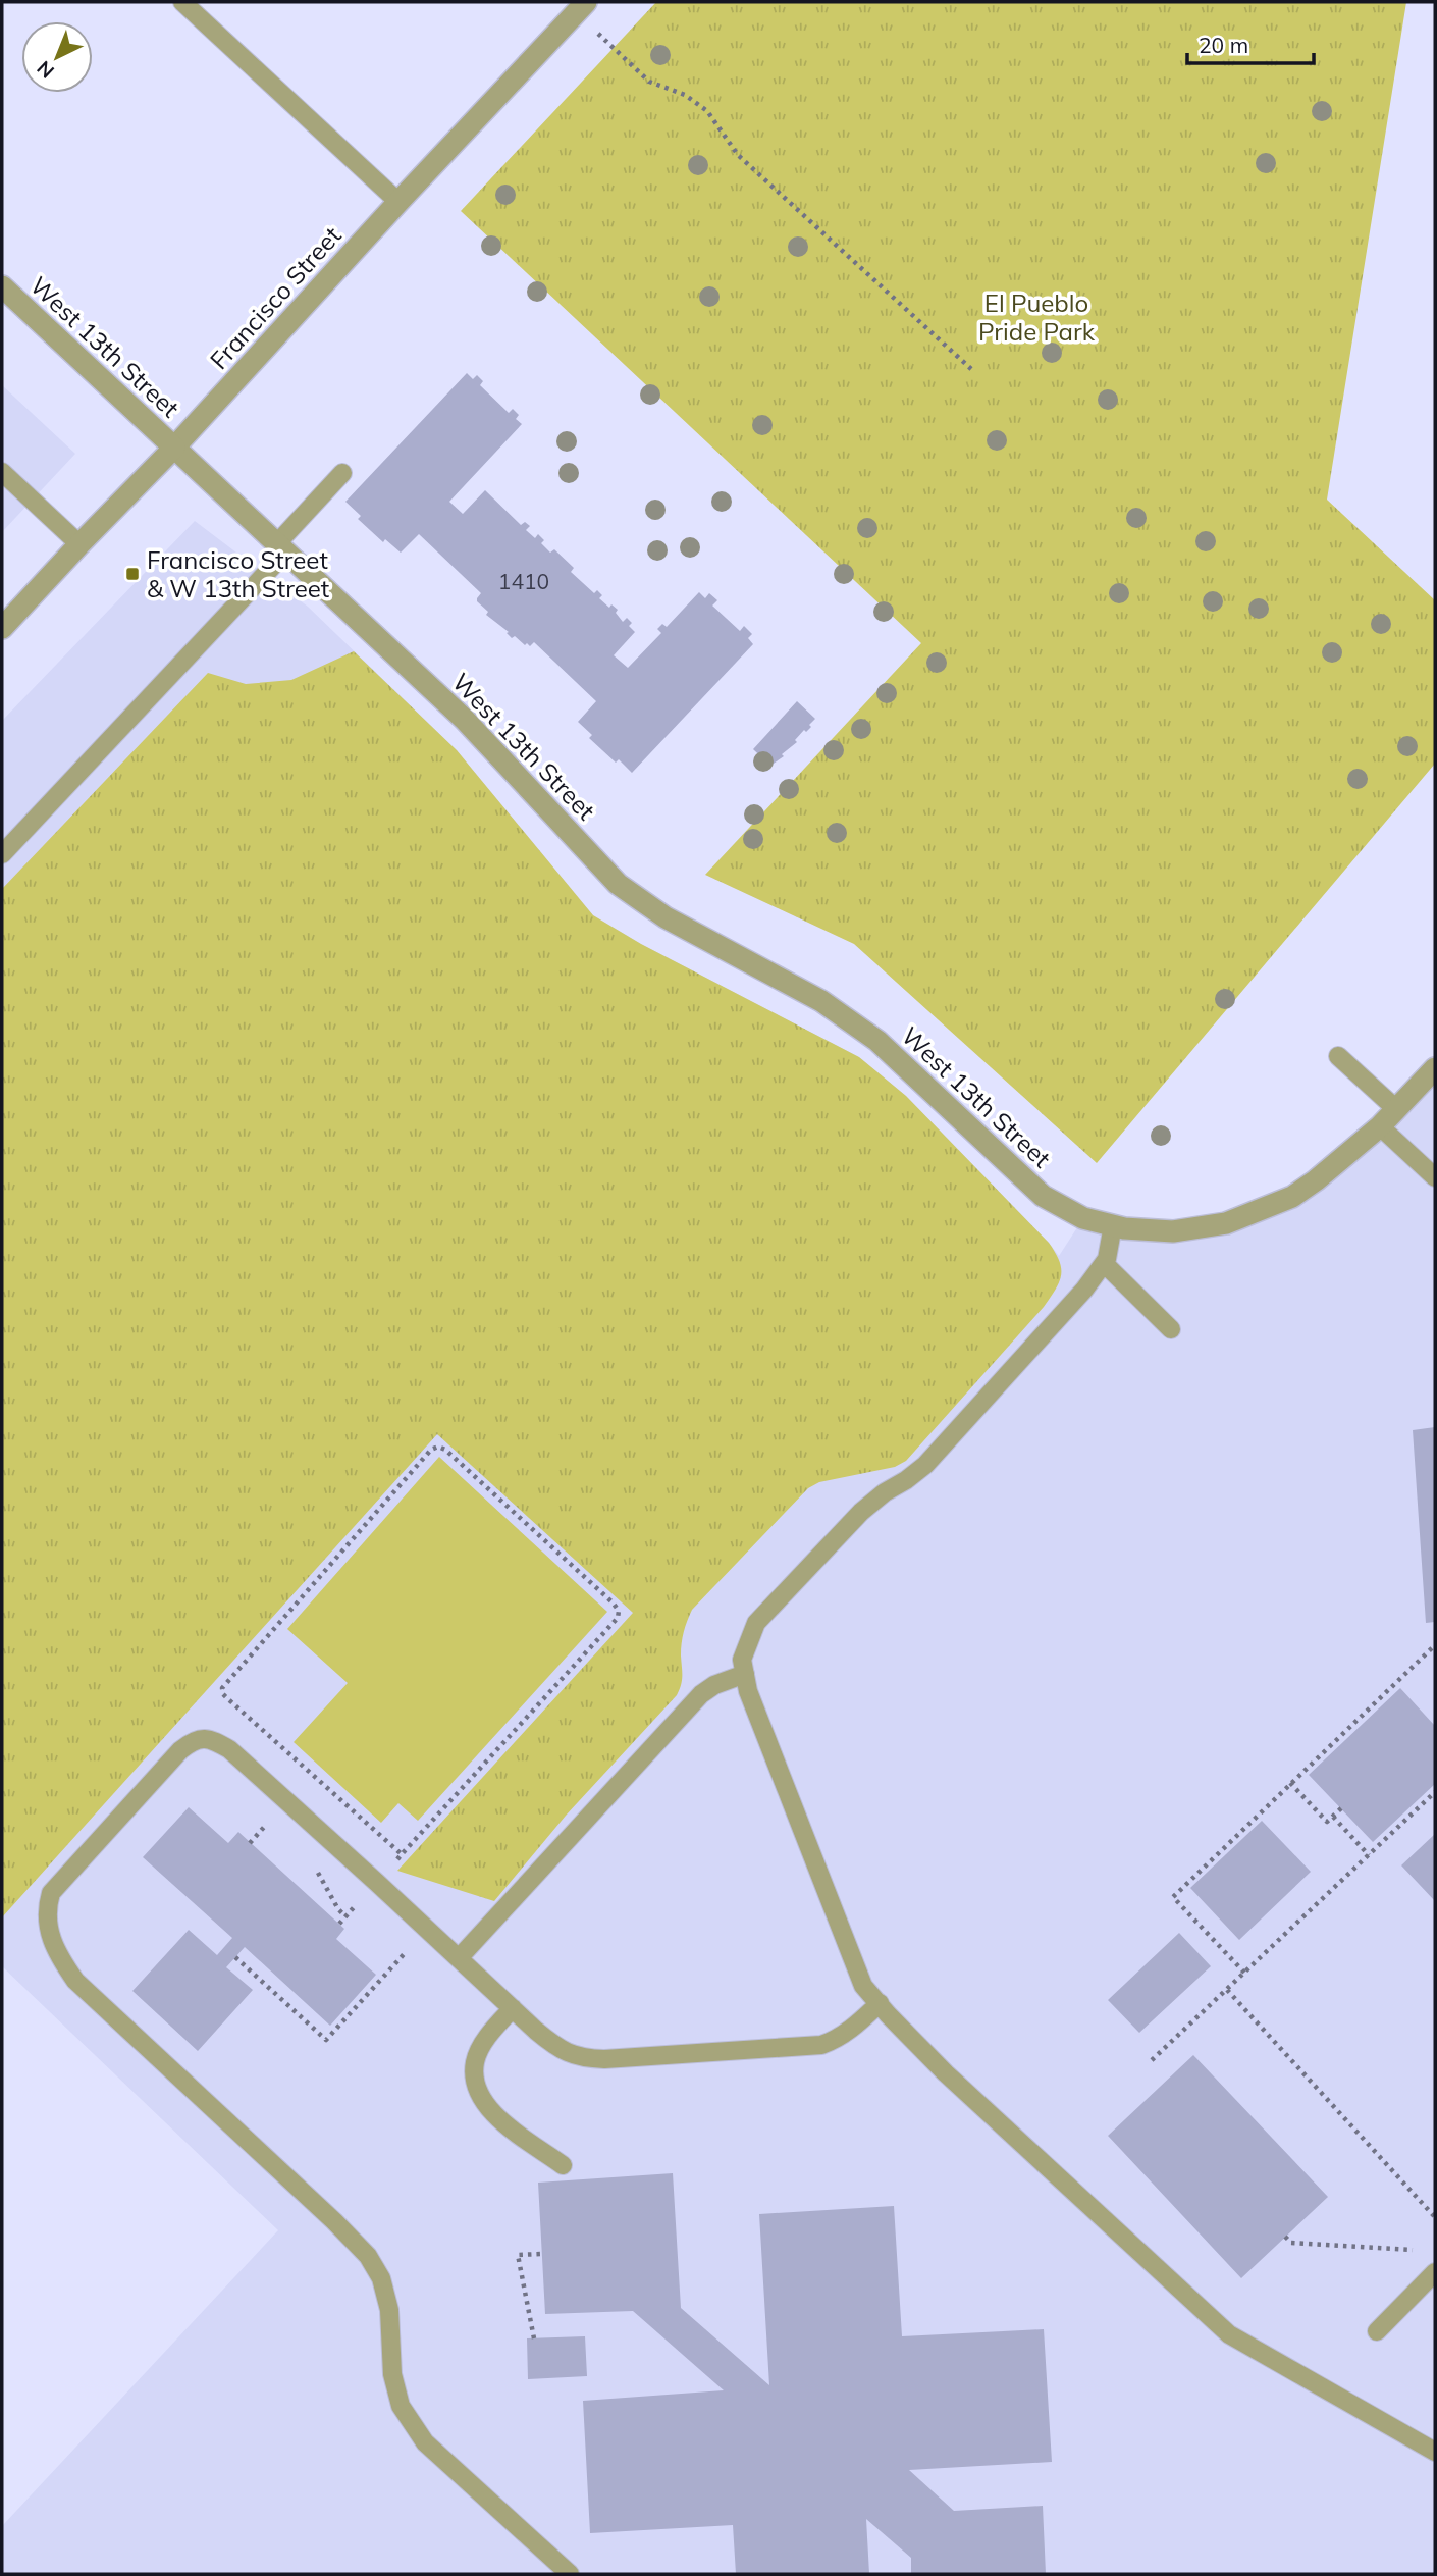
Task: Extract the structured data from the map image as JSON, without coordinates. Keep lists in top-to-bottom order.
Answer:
{
  "streets": {
    "street": ["Francisco Street", "West 13th Street"]
  },
  "crossings": [
    ["Francisco Street", "West 13th Street"]
  ],
  "parks": ["El Pueblo Pride Park"],
  "places": {
    "transit": ["Francisco Street & W 13th Street"]
  },
  "house_numbers": ["1410"],
  "scale_bar": "20 m",
  "north": "bottom left"
}
